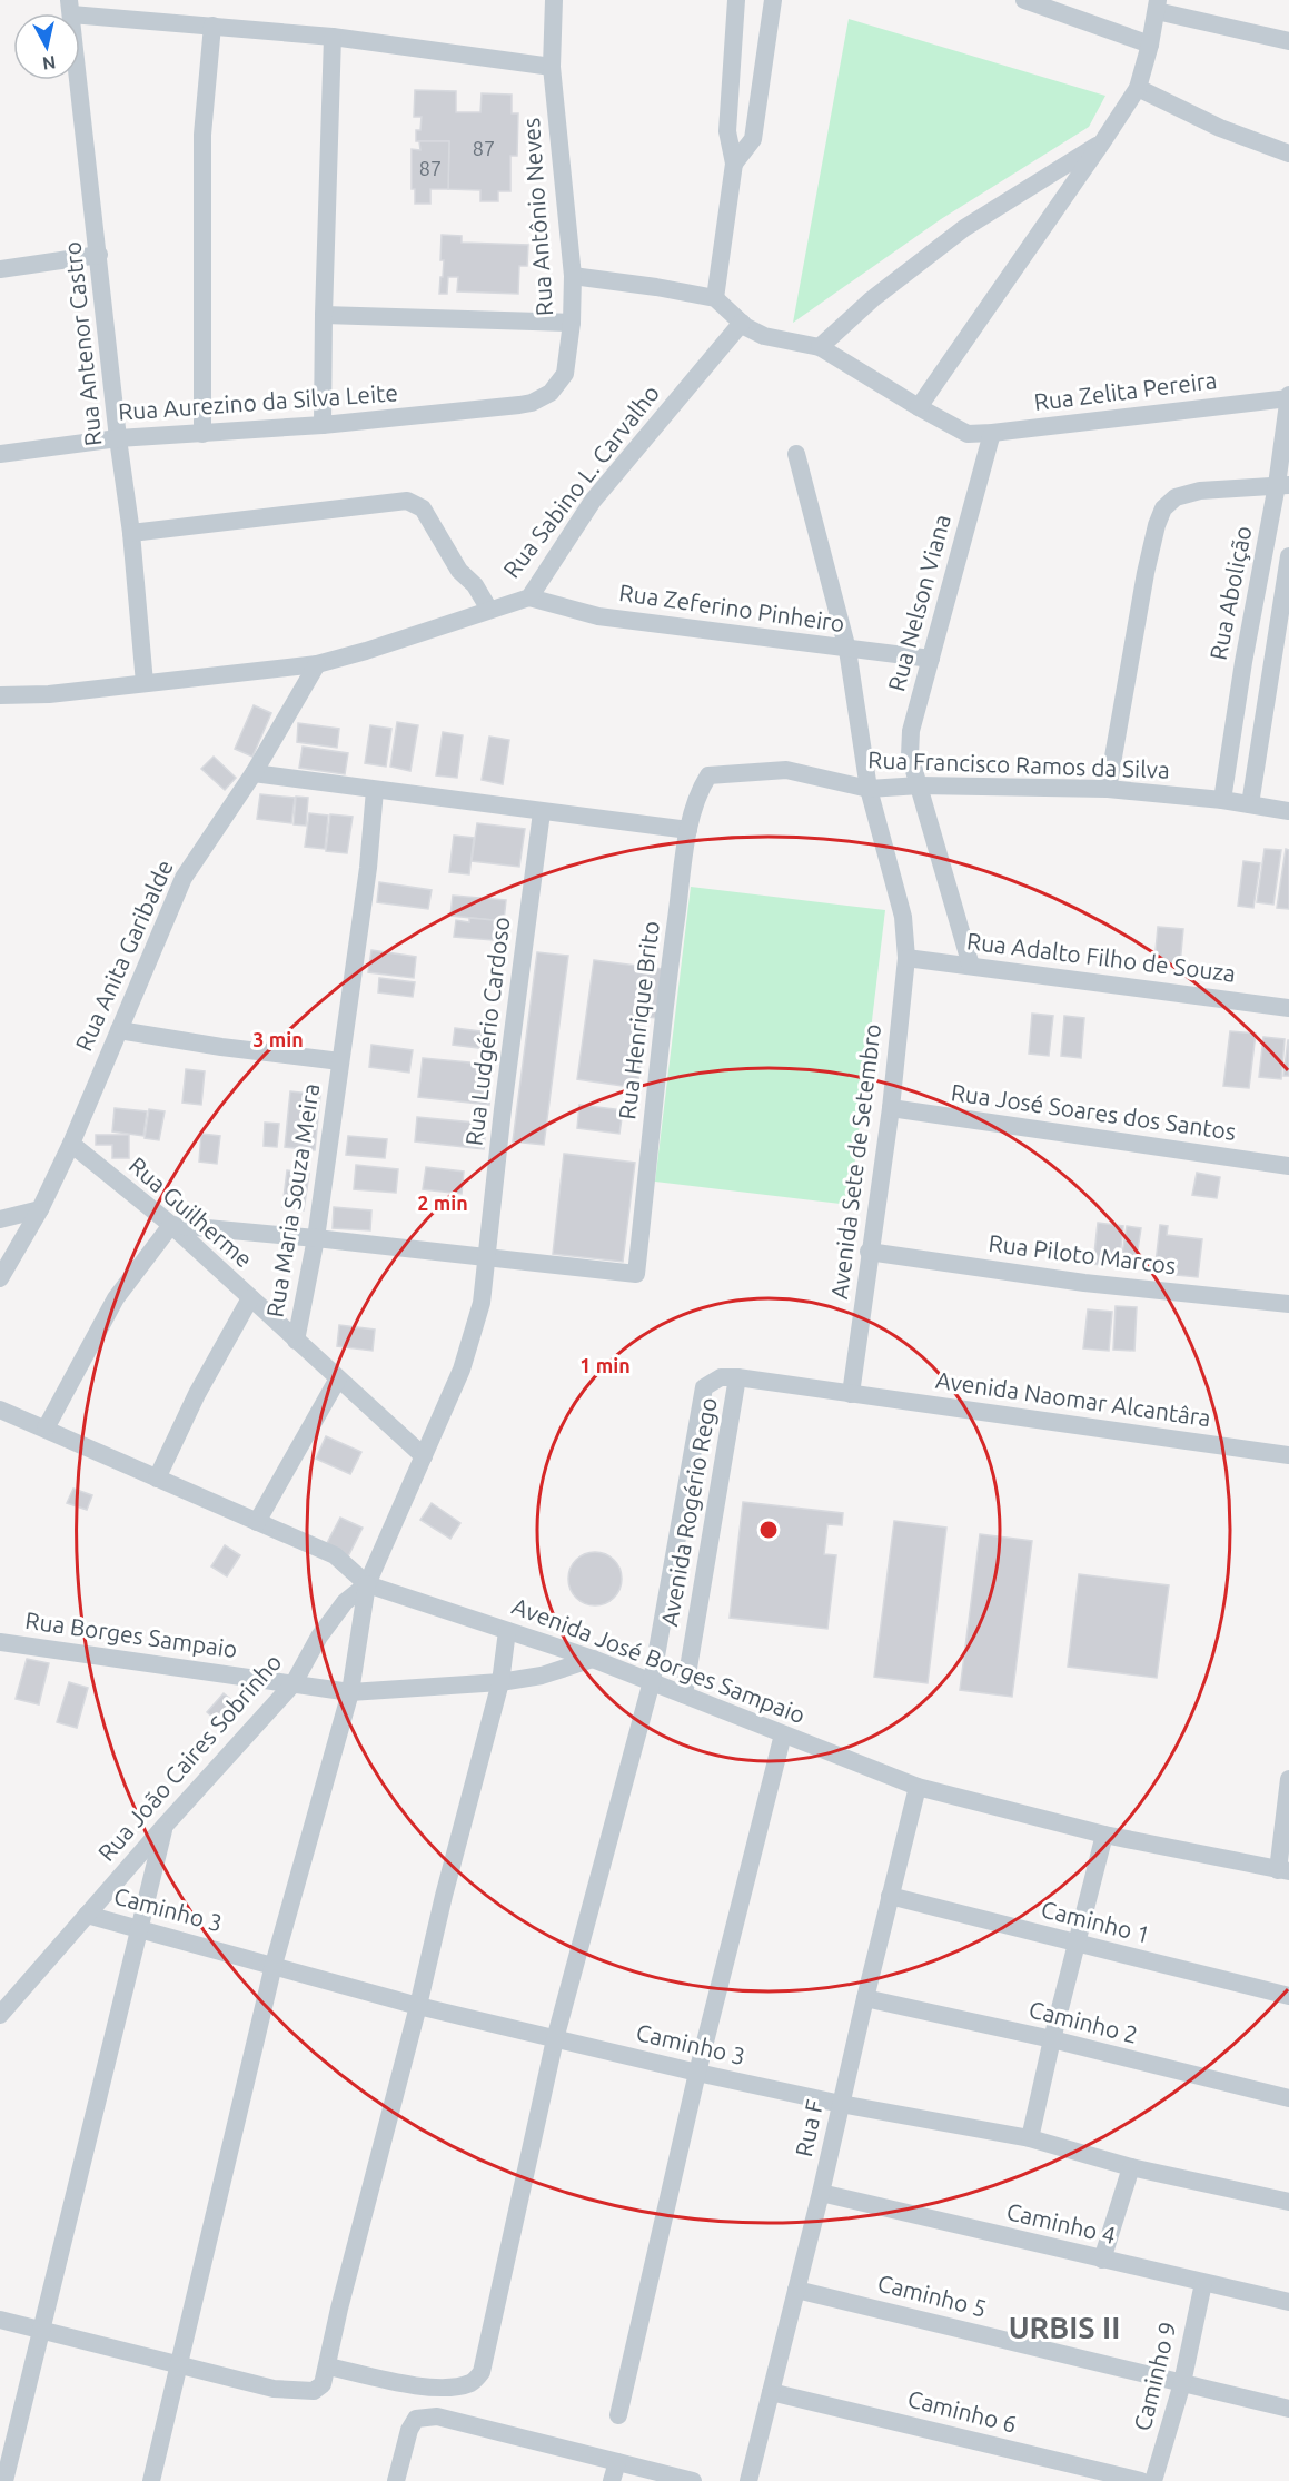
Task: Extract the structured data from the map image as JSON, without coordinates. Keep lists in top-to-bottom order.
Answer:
{
  "streets": {
    "street": [
      "Rua Antônio Neves",
      "Rua Antenor Castro",
      "Rua Zelita Pereira",
      "Rua Aurezino da Silva Leite",
      "Rua Sabino L. Carvalho",
      "Rua Abolição",
      "Rua Nelson Viana",
      "Rua Zeferino Pinheiro",
      "Rua Francisco Ramos da Silva",
      "Rua Anita Garibalde",
      "Rua Adalto Filho de Souza",
      "Rua Henrique Brito",
      "Rua Ludgério Cardoso",
      "Rua José Soares dos Santos",
      "Avenida Sete de Setembro",
      "Rua Maria Souza Meira",
      "Rua Guilherme",
      "Rua Piloto Marcos",
      "Avenida Naomar Alcantâra",
      "Avenida Rogério Rego",
      "Rua Borges Sampaio",
      "Avenida José Borges Sampaio",
      "Rua João Caires Sobrinho",
      "Caminho 3",
      "Caminho 1",
      "Caminho 2",
      "Rua F",
      "Caminho 4",
      "Caminho 5",
      "Caminho 9",
      "Caminho 6"
    ]
  },
  "crossings": [
    ["Rua Antônio Neves", "Rua Aurezino da Silva Leite"],
    ["Rua Antenor Castro", "Rua Aurezino da Silva Leite"],
    ["Rua Antenor Castro", "Rua Sabino L. Carvalho"],
    ["Rua Zelita Pereira", "Rua Abolição"],
    ["Rua Zelita Pereira", "Rua Nelson Viana"],
    ["Rua Sabino L. Carvalho", "Rua Zeferino Pinheiro"],
    ["Rua Sabino L. Carvalho", "Rua Anita Garibalde"],
    ["Rua Abolição", "Rua Francisco Ramos da Silva"],
    ["Rua Nelson Viana", "Rua Zeferino Pinheiro"],
    ["Rua Nelson Viana", "Rua Francisco Ramos da Silva"],
    ["Rua Nelson Viana", "Rua Adalto Filho de Souza"],
    ["Rua Zeferino Pinheiro", "Avenida Sete de Setembro"],
    ["Rua Francisco Ramos da Silva", "Rua Henrique Brito"],
    ["Rua Francisco Ramos da Silva", "Avenida Sete de Setembro"],
    ["Rua Anita Garibalde", "Rua Guilherme"],
    ["Rua Adalto Filho de Souza", "Avenida Sete de Setembro"],
    ["Rua Henrique Brito", "Rua Ludgério Cardoso"],
    ["Rua Henrique Brito", "Rua João Caires Sobrinho"],
    ["Rua Ludgério Cardoso", "Rua João Caires Sobrinho"],
    ["Rua José Soares dos Santos", "Avenida Sete de Setembro"],
    ["Avenida Sete de Setembro", "Rua Piloto Marcos"],
    ["Avenida Sete de Setembro", "Avenida Naomar Alcantâra"],
    ["Rua Maria Souza Meira", "Rua Guilherme"],
    ["Rua Guilherme", "Rua João Caires Sobrinho"],
    ["Avenida Rogério Rego", "Avenida José Borges Sampaio"],
    ["Avenida Rogério Rego", "Caminho 3"],
    ["Rua Borges Sampaio", "Avenida José Borges Sampaio"],
    ["Rua Borges Sampaio", "Rua João Caires Sobrinho"],
    ["Avenida José Borges Sampaio", "Rua João Caires Sobrinho"],
    ["Avenida José Borges Sampaio", "Rua F"],
    ["Rua João Caires Sobrinho", "Caminho 3"],
    ["Caminho 3", "Rua F"],
    ["Caminho 1", "Rua F"],
    ["Caminho 2", "Rua F"],
    ["Rua F", "Caminho 4"],
    ["Rua F", "Caminho 5"],
    ["Rua F", "Caminho 6"],
    ["Caminho 4", "Caminho 9"],
    ["Caminho 5", "Caminho 9"]
  ],
  "districts": ["URBIS II"],
  "house_numbers": ["87", "87"],
  "north": "bottom",
  "rings": ["3 min", "2 min", "1 min"]
}
